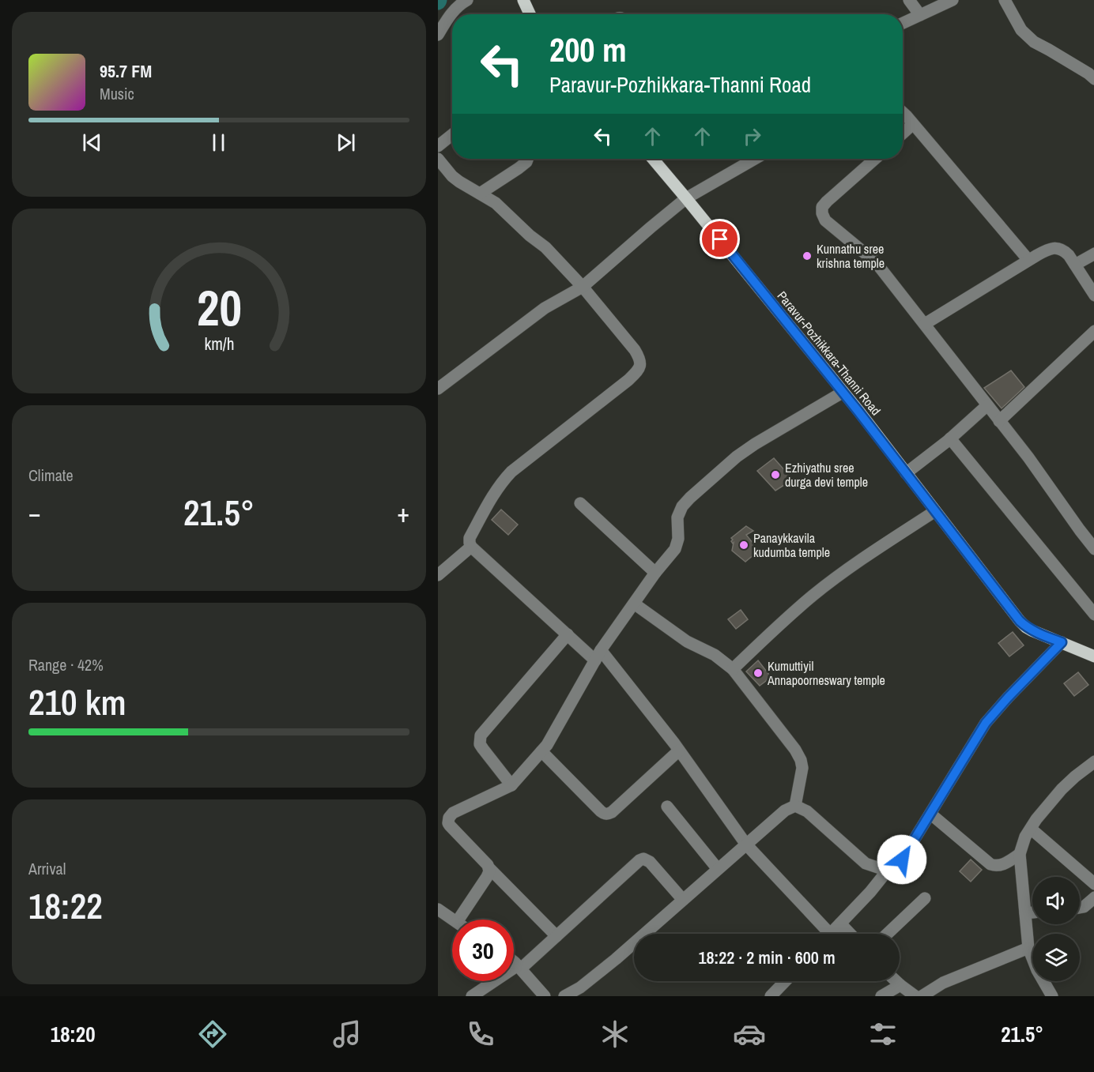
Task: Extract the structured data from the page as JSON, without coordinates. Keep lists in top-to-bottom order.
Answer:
{
  "streets": {
    "main road": ["Paravur-Pozhikkara-Thanni Road"]
  },
  "places": [
    "Kunnathu sree krishna temple",
    "Ezhiyathu sree durga devi temple",
    "Panaykkavila kudumba temple",
    "Kumuttiyil Annapoorneswary temple"
  ],
  "page": {
    "turn": ["200 m", "Paravur-Pozhikkara-Thanni Road"],
    "song": ["95.7 FM", "Music"],
    "tile": [
      "Climate",
      ["Range · 42%", "210 km"],
      ["Arrival", "18:22"]
    ],
    "heat": ["−", "21.5°", "+"],
    "limit": "30",
    "trip": "18:22 · 2 min · 600 m",
    "tabs": ["18:20", "21.5°"],
    "gauge": ["20", "km/h"]
  }
}
